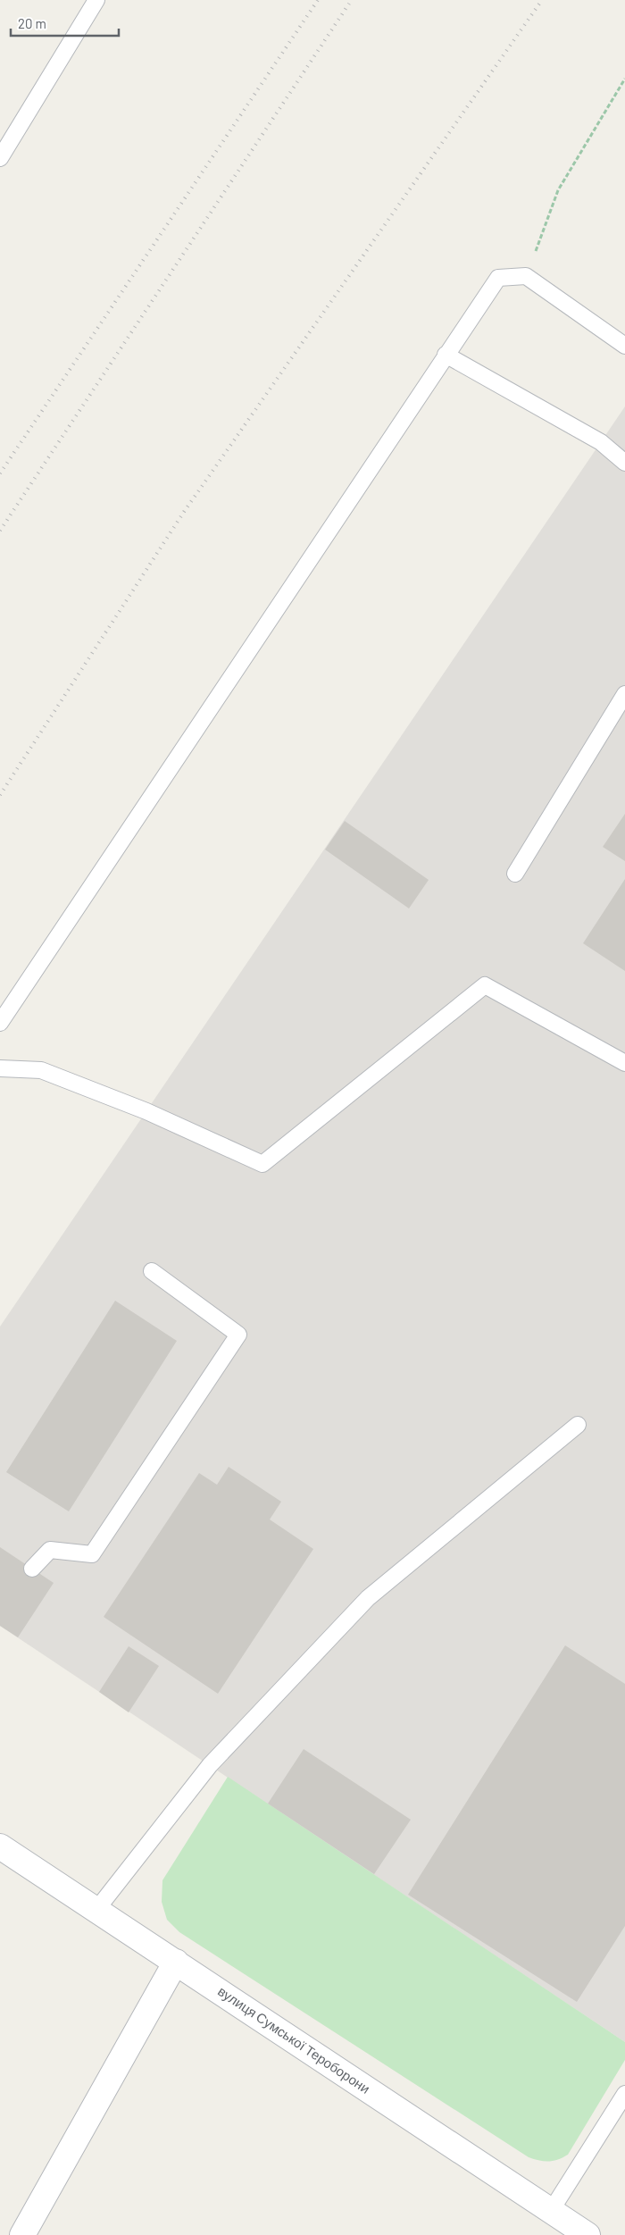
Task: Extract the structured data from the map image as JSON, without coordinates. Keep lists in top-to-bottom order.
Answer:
{
  "streets": {
    "street": ["вулиця Сумської Тероборони"]
  },
  "scale_bar": "20 m"
}
